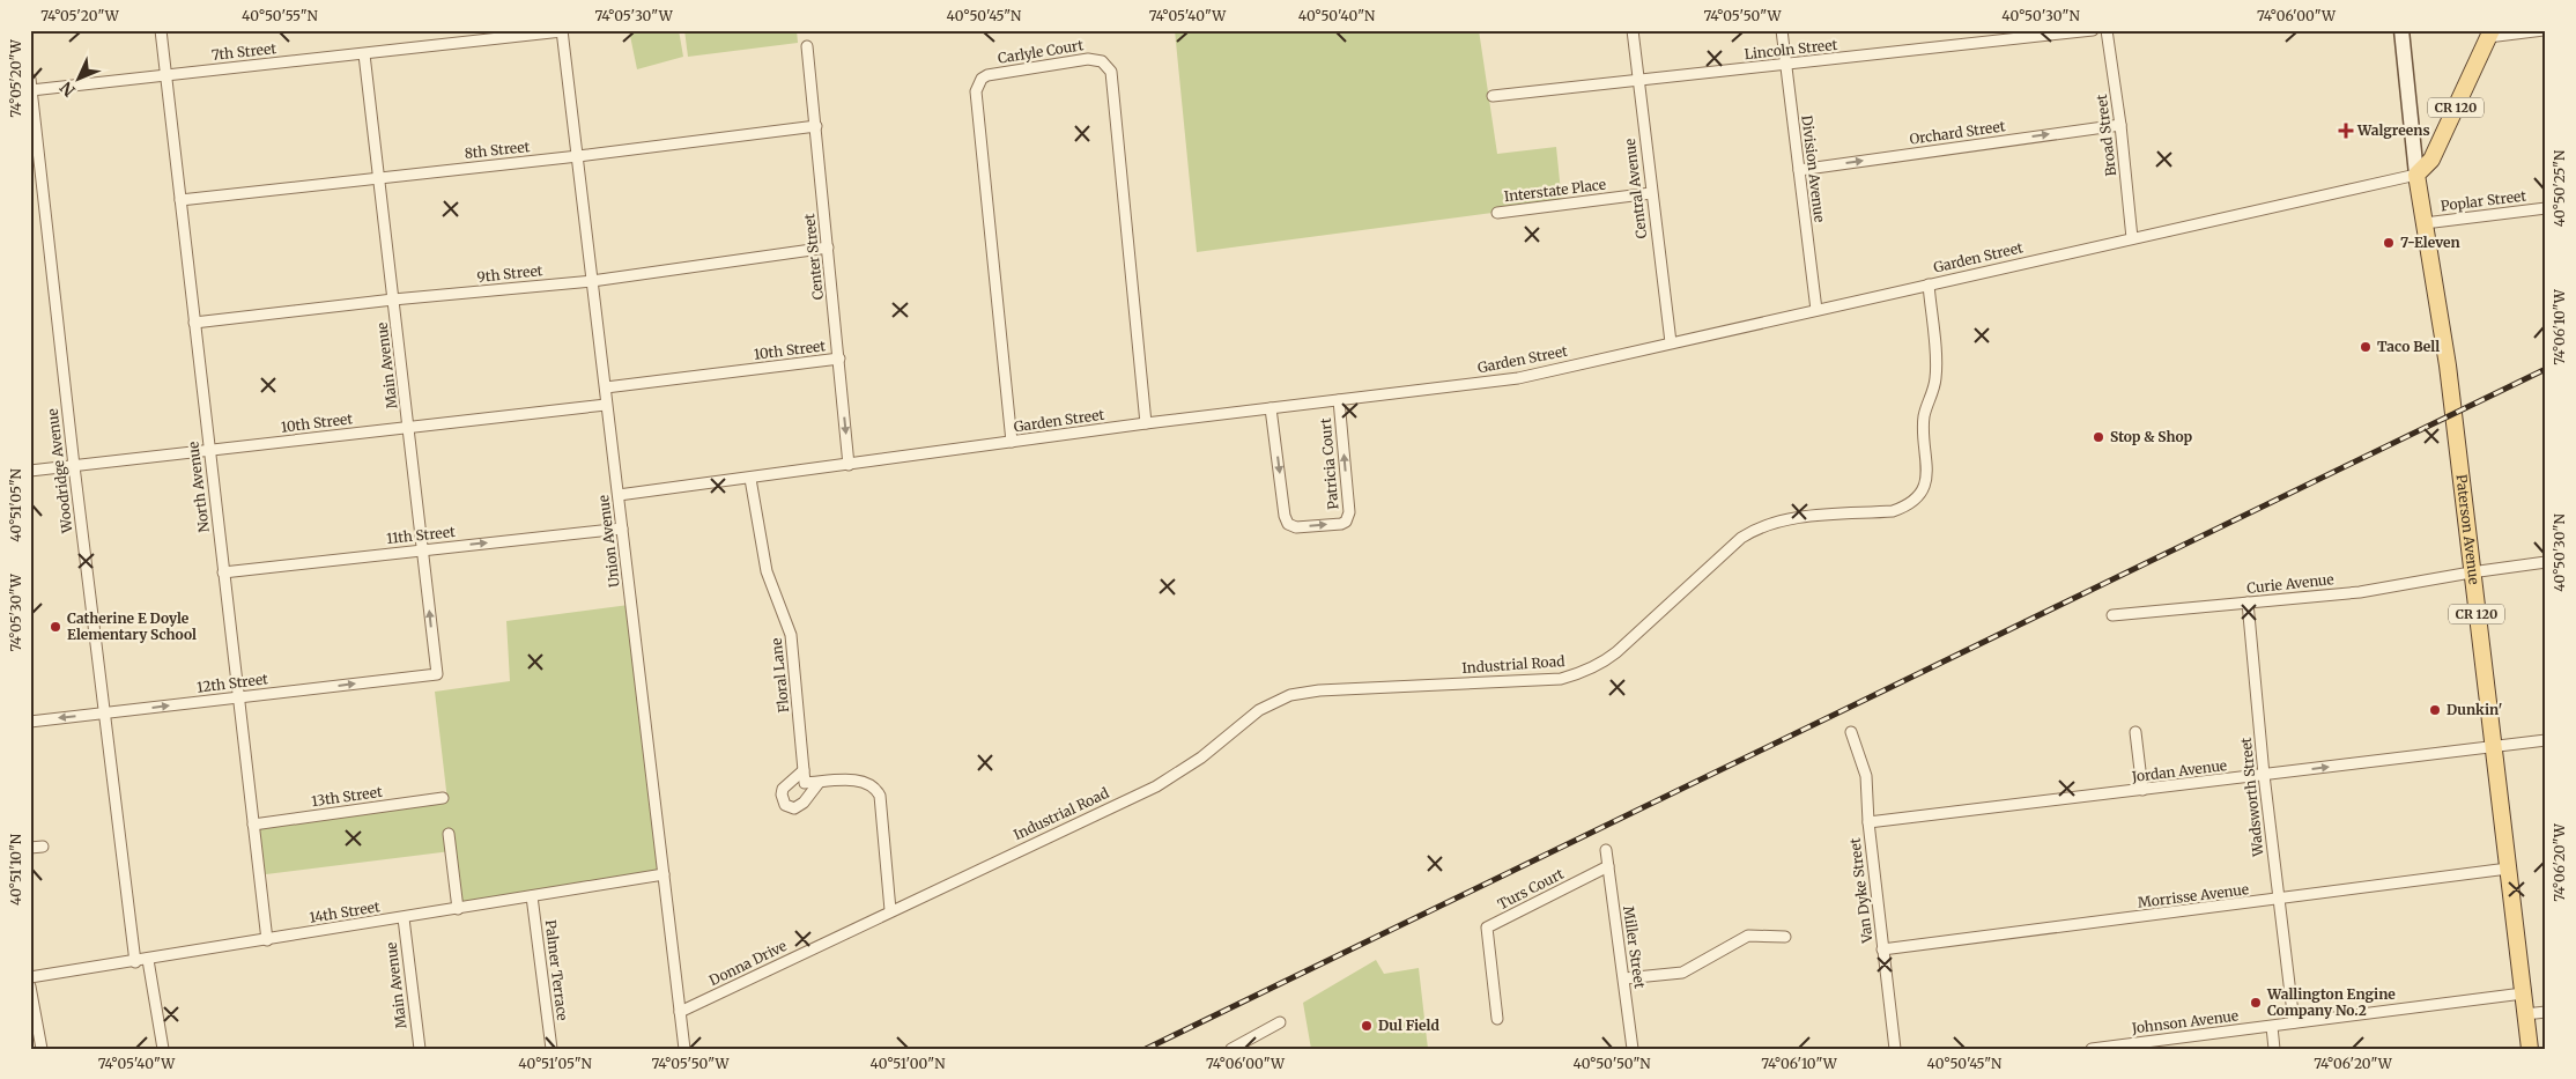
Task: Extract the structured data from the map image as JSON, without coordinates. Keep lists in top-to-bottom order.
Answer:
{
  "streets": {
    "main road": ["CR 120", "Paterson Avenue"],
    "street": [
      "Lincoln Street",
      "7th Street",
      "Carlyle Court",
      "Orchard Street",
      "Broad Street",
      "8th Street",
      "Division Avenue",
      "Central Avenue",
      "Interstate Place",
      "Poplar Street",
      "Center Street",
      "Garden Street",
      "9th Street",
      "10th Street",
      "Main Avenue",
      "Patricia Court",
      "Woodridge Avenue",
      "North Avenue",
      "11th Street",
      "Union Avenue",
      "Curie Avenue",
      "Industrial Road",
      "Floral Lane",
      "12th Street",
      "Jordan Avenue",
      "13th Street",
      "Wadsworth Street",
      "Turs Court",
      "Van Dyke Street",
      "Morrisse Avenue",
      "14th Street",
      "Miller Street",
      "Donna Drive",
      "Palmer Terrace",
      "Johnson Avenue"
    ]
  },
  "crossings": [
    ["Lincoln Street", "Division Avenue"],
    ["Lincoln Street", "Central Avenue"],
    ["7th Street", "Main Avenue"],
    ["7th Street", "Woodridge Avenue"],
    ["7th Street", "North Avenue"],
    ["7th Street", "Union Avenue"],
    ["Carlyle Court", "Garden Street"],
    ["CR 120", "Garden Street"],
    ["CR 120", "Paterson Avenue"],
    ["Orchard Street", "Broad Street"],
    ["Orchard Street", "Division Avenue"],
    ["Broad Street", "Garden Street"],
    ["8th Street", "Center Street"],
    ["8th Street", "Main Avenue"],
    ["8th Street", "North Avenue"],
    ["8th Street", "Union Avenue"],
    ["Division Avenue", "Garden Street"],
    ["Central Avenue", "Interstate Place"],
    ["Central Avenue", "Garden Street"],
    ["Poplar Street", "Paterson Avenue"],
    ["Center Street", "Garden Street"],
    ["Center Street", "9th Street"],
    ["Center Street", "10th Street"],
    ["Garden Street", "Patricia Court"],
    ["Garden Street", "Paterson Avenue"],
    ["Garden Street", "Union Avenue"],
    ["Garden Street", "Industrial Road"],
    ["Garden Street", "Floral Lane"],
    ["9th Street", "Main Avenue"],
    ["9th Street", "North Avenue"],
    ["9th Street", "Union Avenue"],
    ["10th Street", "Main Avenue"],
    ["10th Street", "Woodridge Avenue"],
    ["10th Street", "North Avenue"],
    ["10th Street", "Union Avenue"],
    ["Main Avenue", "11th Street"],
    ["Main Avenue", "12th Street"],
    ["Main Avenue", "14th Street"],
    ["Woodridge Avenue", "12th Street"],
    ["Woodridge Avenue", "14th Street"],
    ["North Avenue", "11th Street"],
    ["North Avenue", "12th Street"],
    ["North Avenue", "13th Street"],
    ["North Avenue", "14th Street"],
    ["Paterson Avenue", "Curie Avenue"],
    ["Paterson Avenue", "Jordan Avenue"],
    ["Paterson Avenue", "Morrisse Avenue"],
    ["Paterson Avenue", "Johnson Avenue"],
    ["11th Street", "Union Avenue"],
    ["Union Avenue", "14th Street"],
    ["Union Avenue", "Donna Drive"],
    ["Curie Avenue", "Wadsworth Street"],
    ["Industrial Road", "Donna Drive"],
    ["Jordan Avenue", "Wadsworth Street"],
    ["Jordan Avenue", "Van Dyke Street"],
    ["Wadsworth Street", "Morrisse Avenue"],
    ["Wadsworth Street", "Johnson Avenue"],
    ["Turs Court", "Miller Street"],
    ["Van Dyke Street", "Morrisse Avenue"],
    ["14th Street", "Palmer Terrace"]
  ],
  "one_way": ["Orchard Street", "11th Street"],
  "places": {
    "health": ["Walgreens"],
    "other": [
      "7-Eleven",
      "Taco Bell",
      "Stop & Shop",
      "Catherine E Doyle Elementary School",
      "Dunkin'",
      "Wallington Engine Company No.2",
      "Dul Field"
    ]
  },
  "north": "bottom left",
  "coordinates": [
    "74°05'20\"W",
    "40°50'55\"N",
    "74°05'30\"W",
    "40°50'45\"N",
    "74°05'40\"W",
    "40°50'40\"N",
    "74°05'50\"W",
    "40°50'30\"N",
    "74°06'00\"W",
    "40°50'25\"N",
    "74°06'10\"W",
    "40°51'05\"N",
    "74°06'20\"W",
    "40°51'10\"N",
    "40°51'00\"N",
    "40°50'50\"N"
  ]
}
